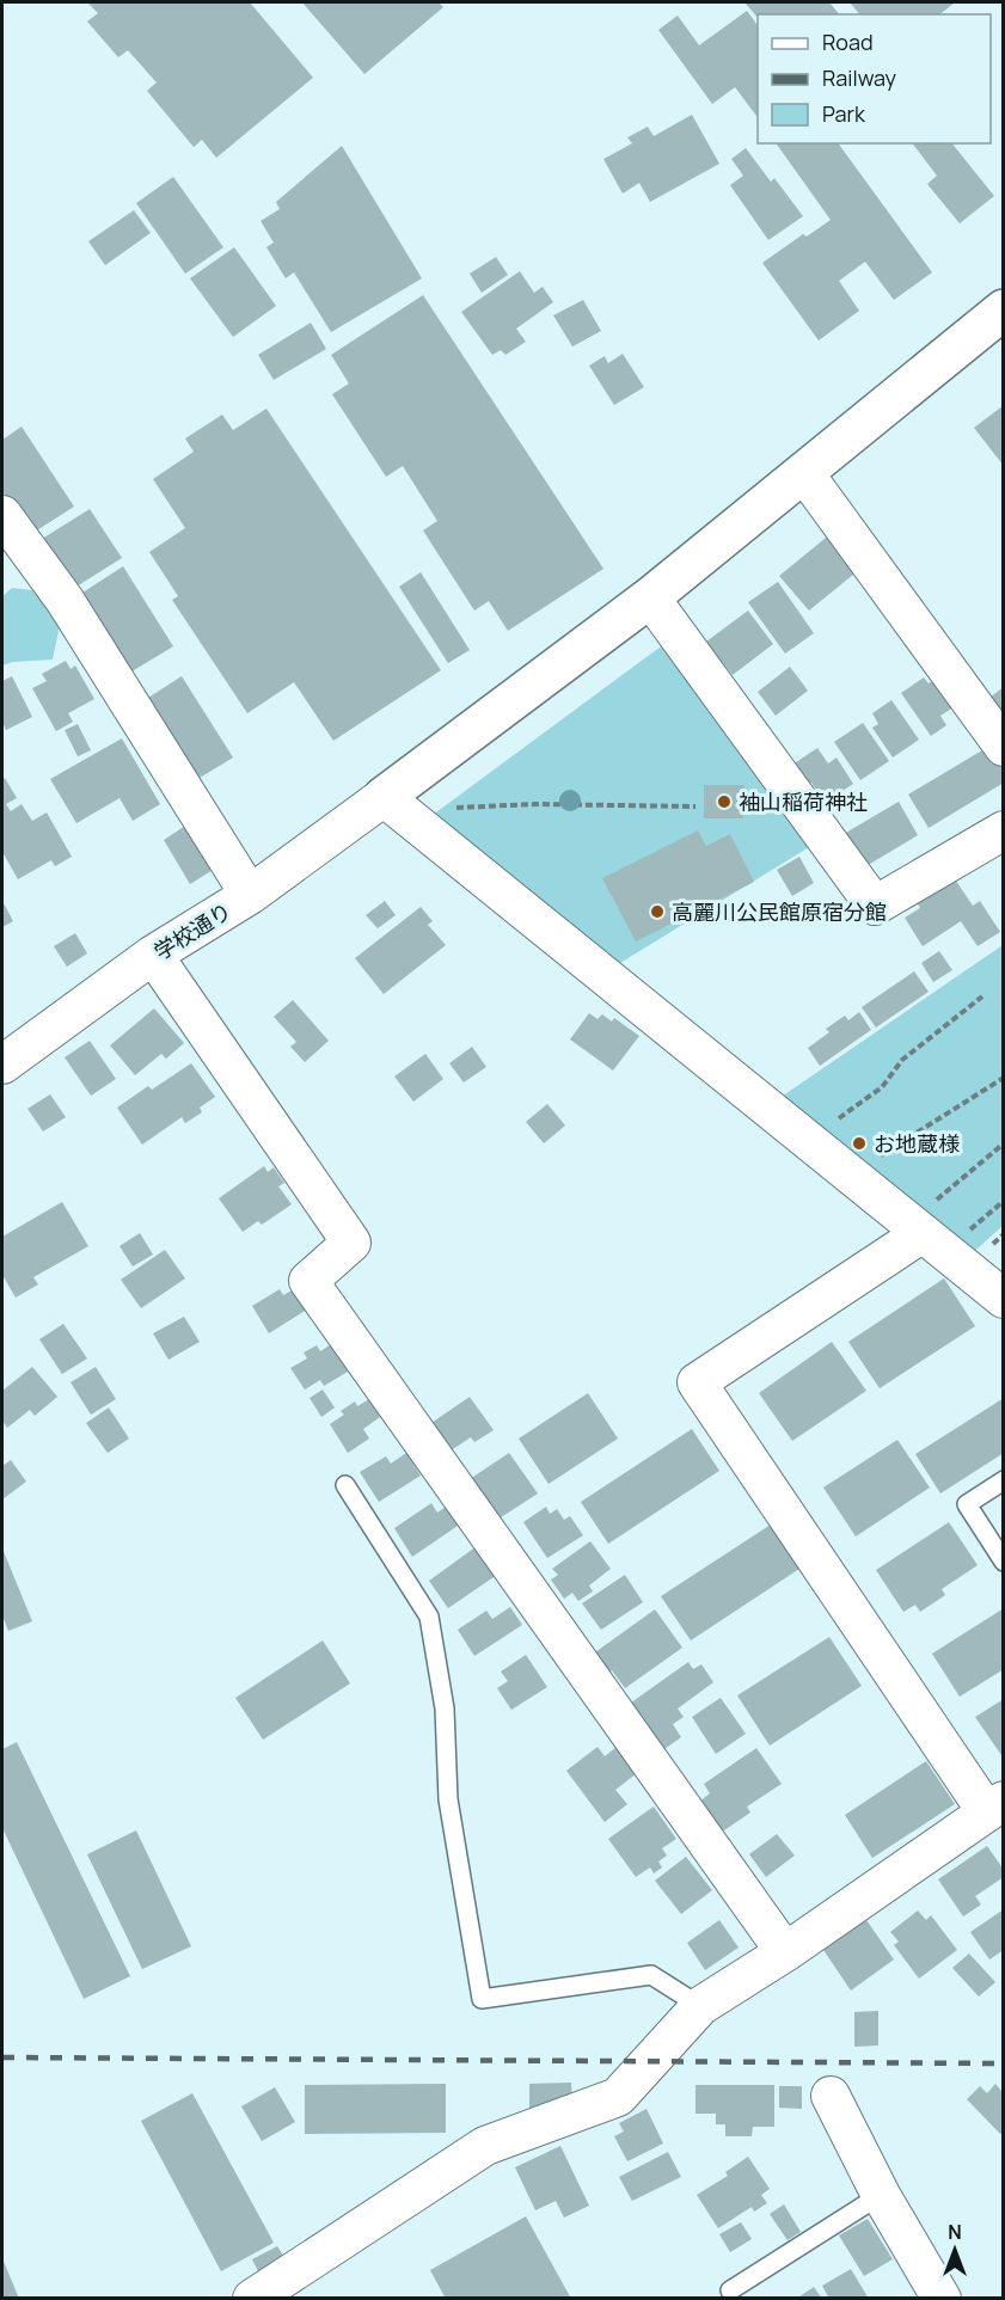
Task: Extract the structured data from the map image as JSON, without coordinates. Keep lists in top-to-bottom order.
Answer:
{
  "streets": {
    "street": ["学校通り"]
  },
  "places": ["袖山稲荷神社", "高麗川公民館原宿分館", "お地蔵様"],
  "legend": ["Road", "Railway", "Park"],
  "north": "top"
}
